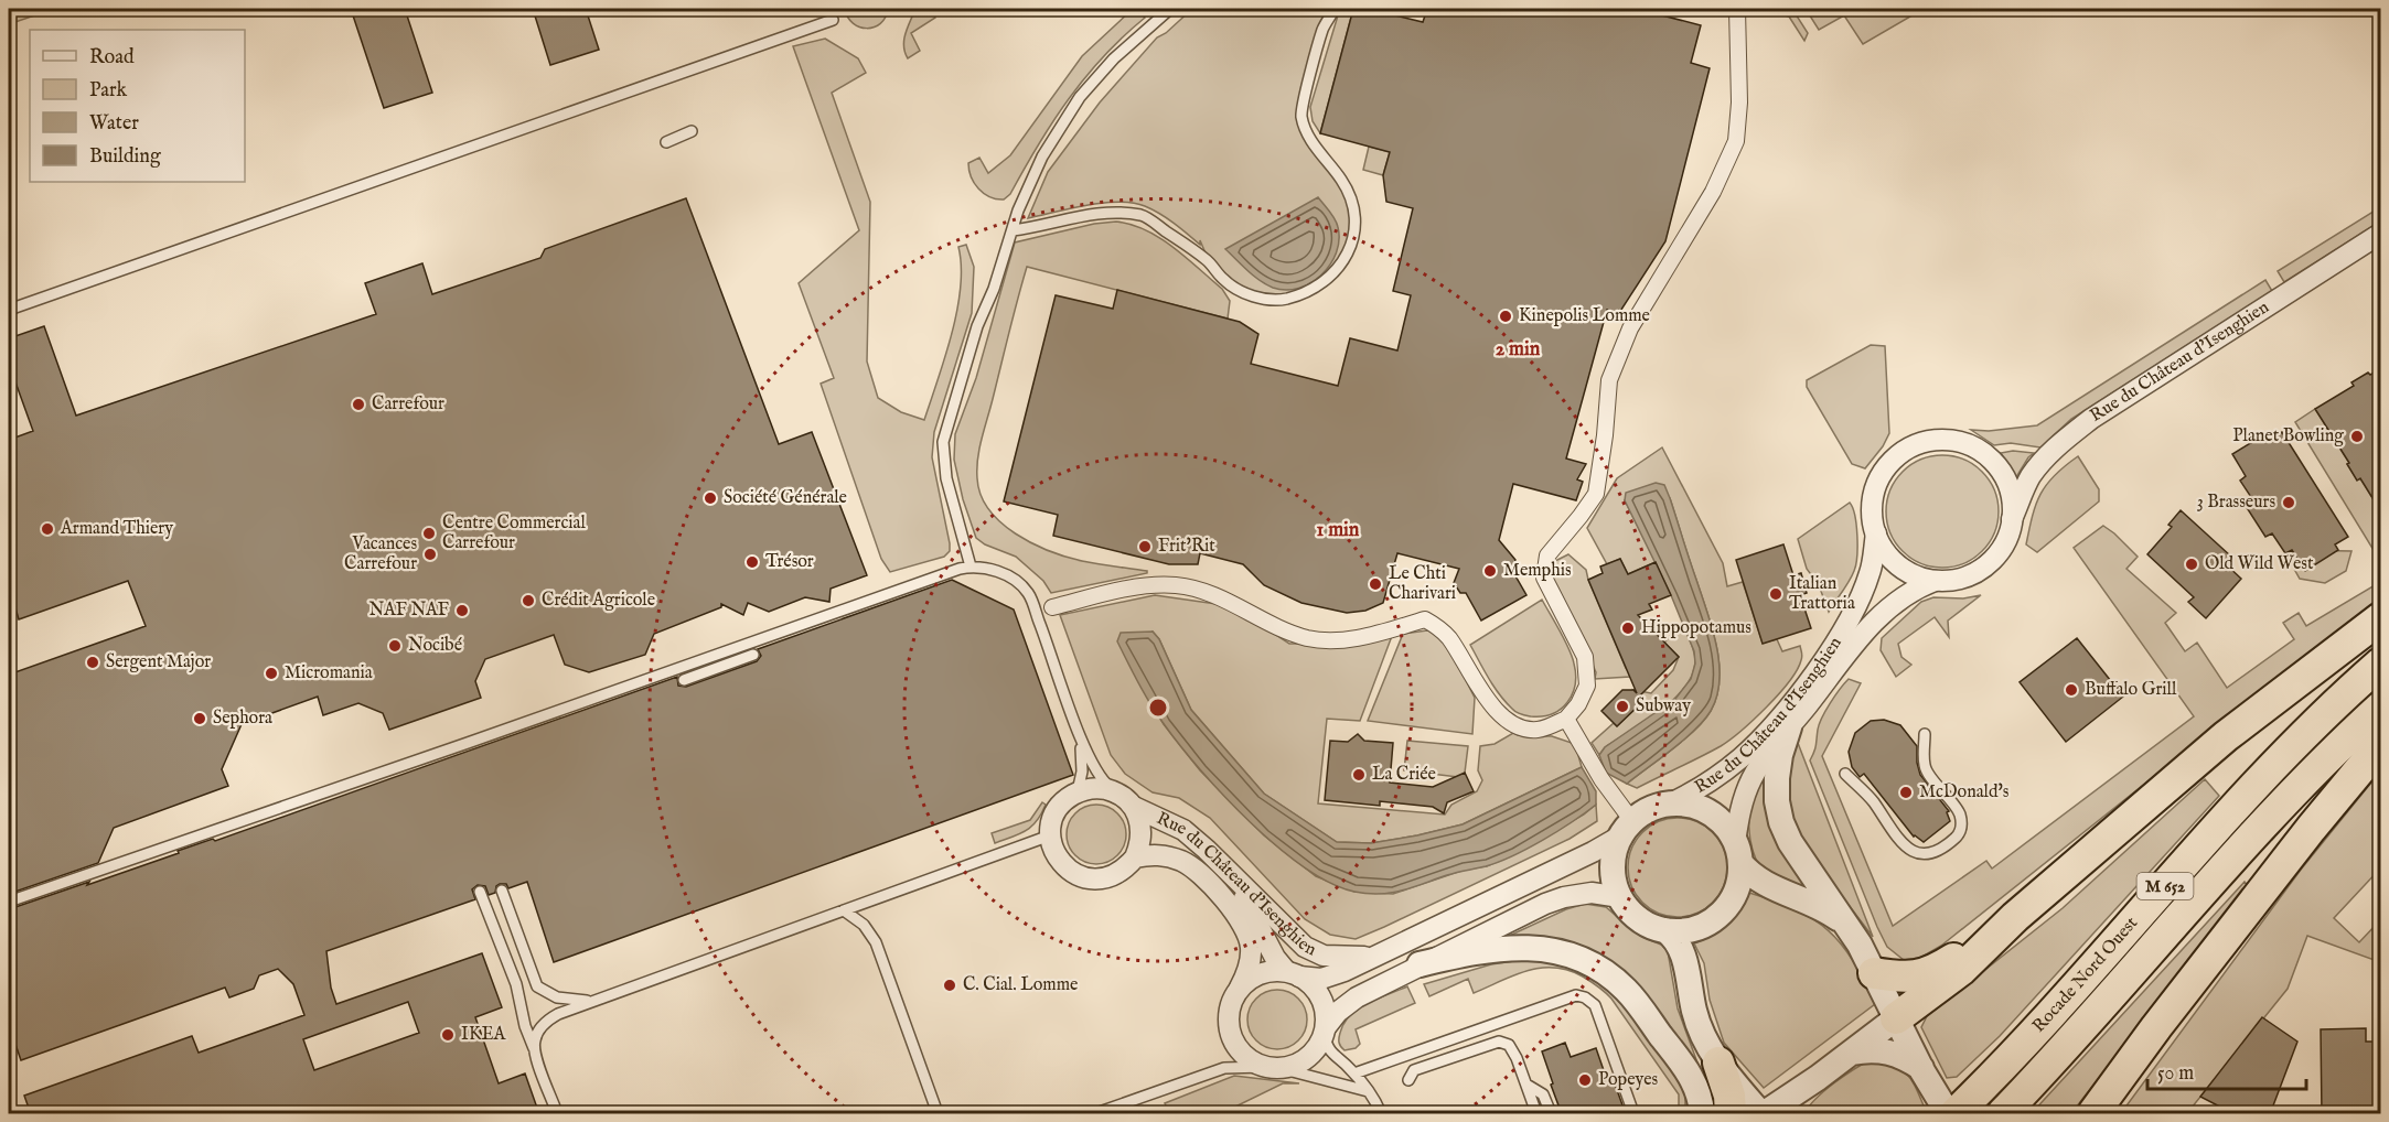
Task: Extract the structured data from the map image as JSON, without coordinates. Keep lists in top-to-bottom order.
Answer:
{
  "streets": {
    "highway": ["M 652", "Rocade Nord Ouest"],
    "street": ["Rue du Château d'Isenghien"]
  },
  "places": [
    "Kinepolis Lomme",
    "Carrefour",
    "Planet Bowling",
    "Société Générale",
    "3 Brasseurs",
    "Armand Thiery",
    "Centre Commercial Carrefour",
    "Frit'Rit",
    "Vacances Carrefour",
    "Trésor",
    "Old Wild West",
    "Memphis",
    "Le Chti Charivari",
    "Italian Trattoria",
    "Crédit Agricole",
    "NAF NAF",
    "Hippopotamus",
    "Nocibé",
    "Sergent Major",
    "Micromania",
    "Buffalo Grill",
    "Subway",
    "Sephora",
    "La Criée",
    "McDonald's",
    "C. Cial. Lomme",
    "IKEA",
    "Popeyes"
  ],
  "legend": [
    "Road",
    "Park",
    "Water",
    "Building"
  ],
  "scale_bar": "50 m",
  "rings": ["2 min", "1 min"]
}
